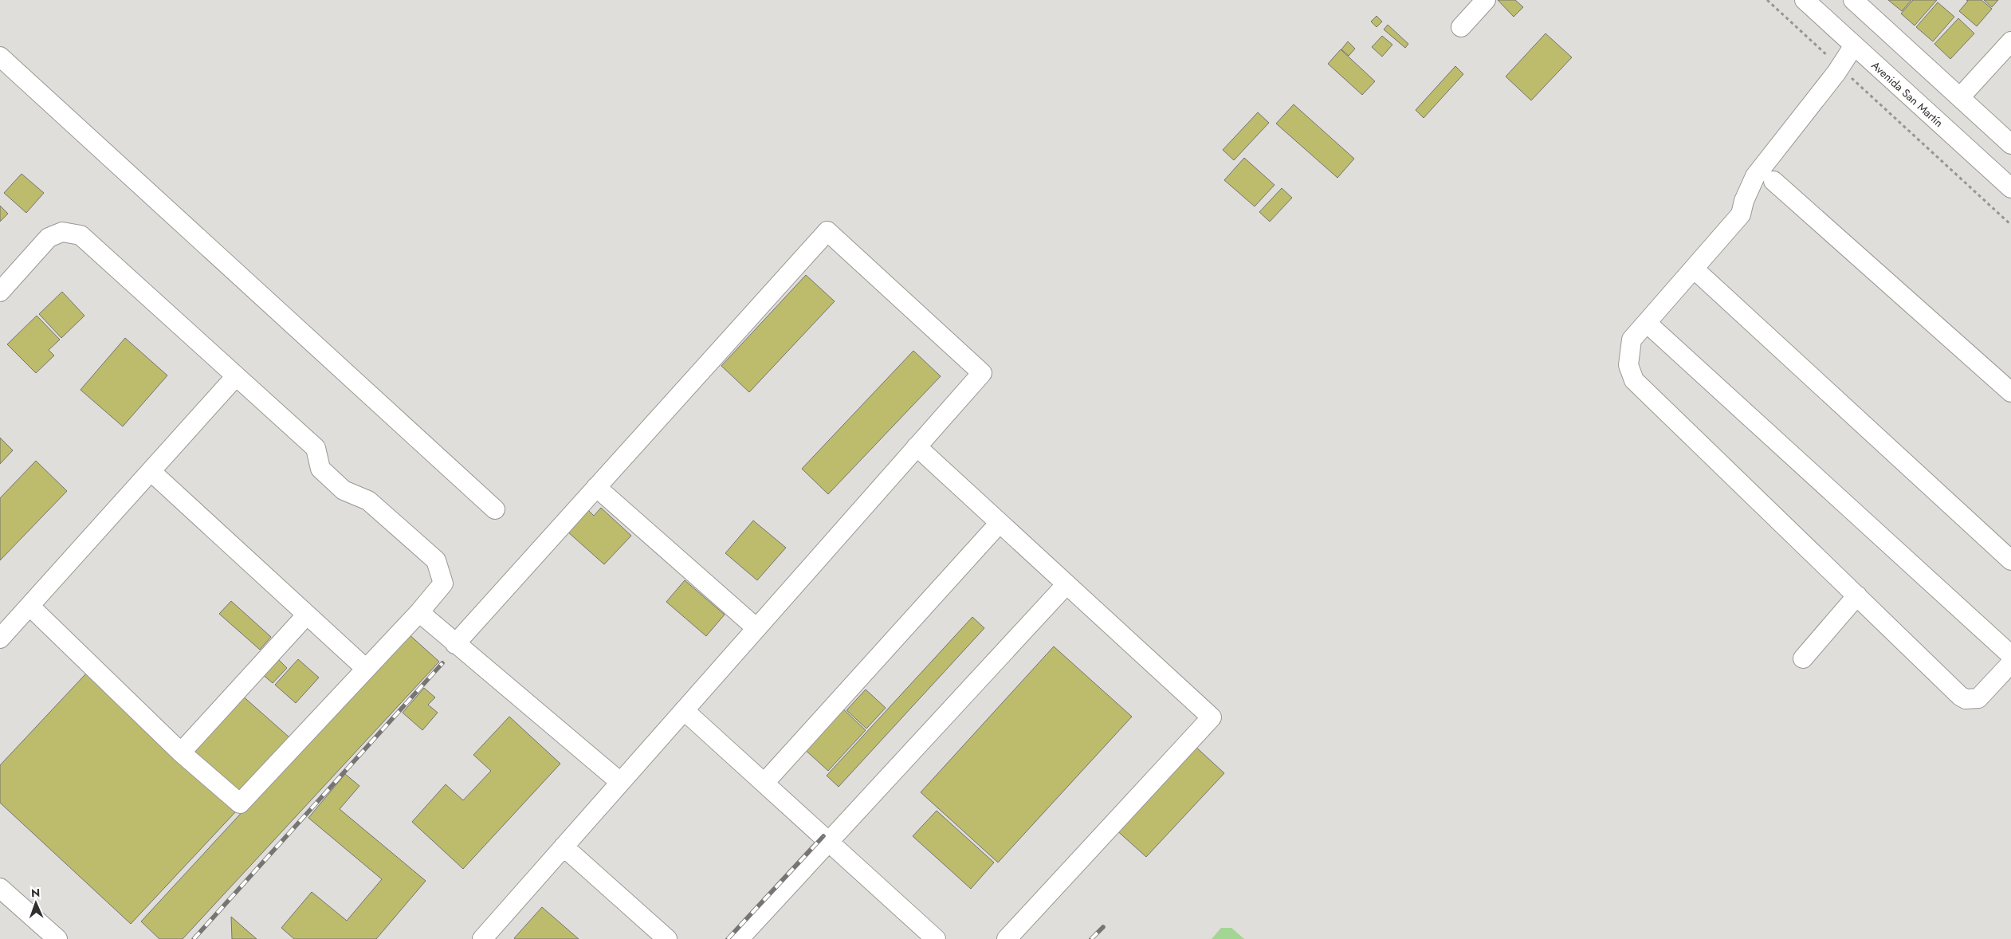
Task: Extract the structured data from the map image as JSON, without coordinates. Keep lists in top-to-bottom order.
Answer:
{
  "streets": {
    "street": ["Avenida San Martín"]
  },
  "north": "top"
}
